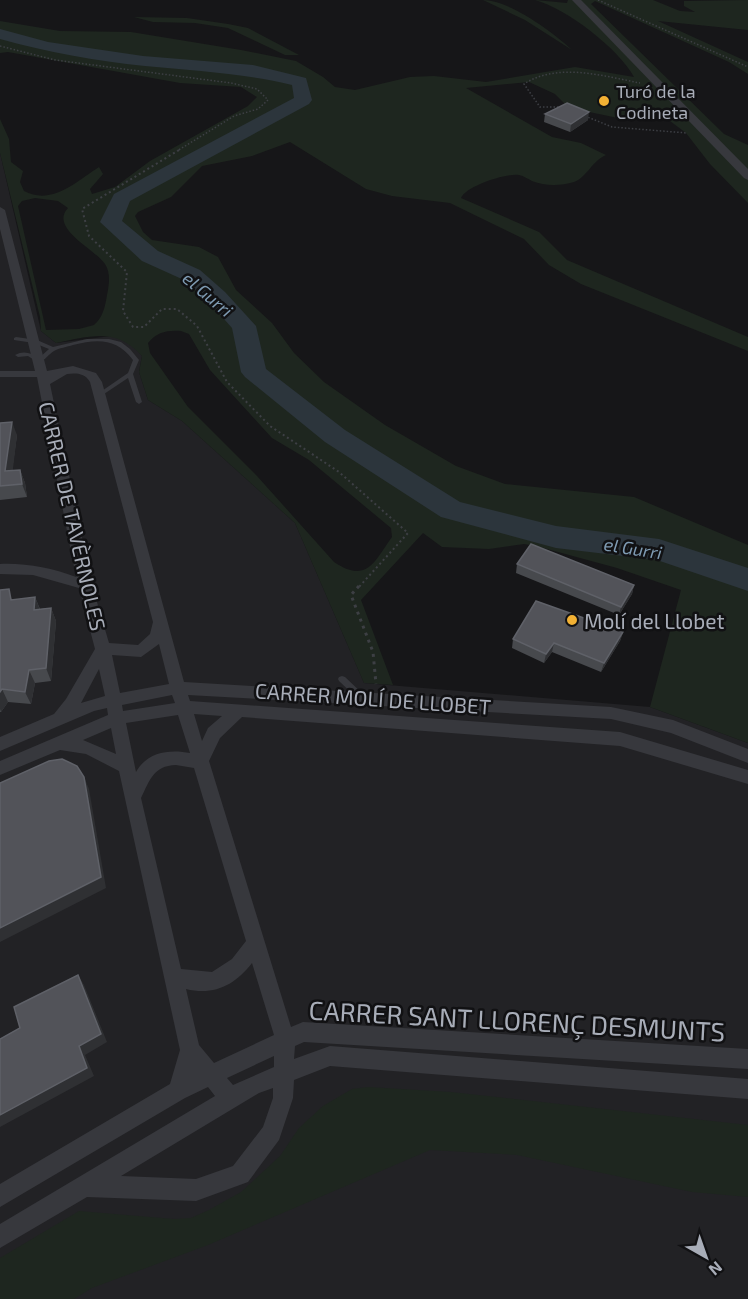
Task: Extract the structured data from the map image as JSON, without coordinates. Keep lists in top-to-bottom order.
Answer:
{
  "streets": {
    "street": ["CARRER DE TAVÈRNOLES", "CARRER MOLÍ DE LLOBET", "CARRER SANT LLORENÇ DESMUNTS"]
  },
  "crossings": [
    ["CARRER DE TAVÈRNOLES", "CARRER MOLÍ DE LLOBET"],
    ["CARRER DE TAVÈRNOLES", "CARRER SANT LLORENÇ DESMUNTS"]
  ],
  "water": ["el Gurri"],
  "places": ["Turó de la Codineta", "Molí del Llobet"],
  "north": "bottom right"
}
